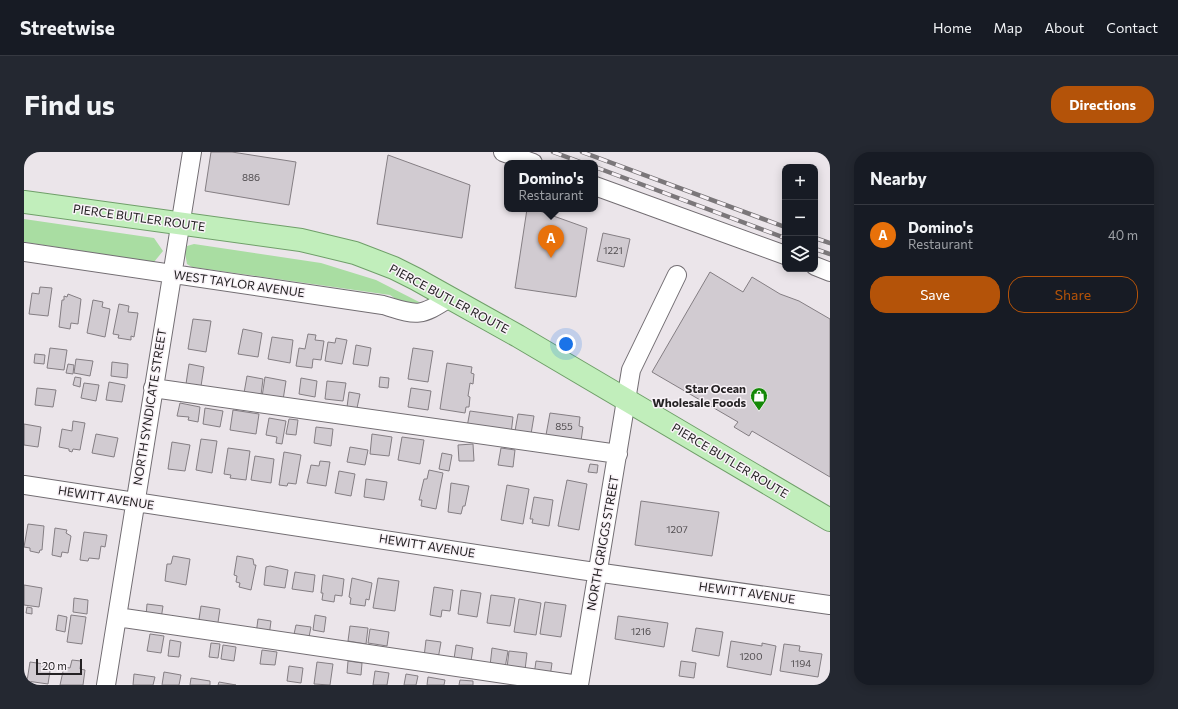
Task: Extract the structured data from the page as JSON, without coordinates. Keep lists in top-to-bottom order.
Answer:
{
  "streets": {
    "main road": ["PIERCE BUTLER ROUTE"],
    "street": [
      "WEST TAYLOR AVENUE",
      "NORTH SYNDICATE STREET",
      "HEWITT AVENUE",
      "NORTH GRIGGS STREET"
    ]
  },
  "crossings": [
    ["PIERCE BUTLER ROUTE", "WEST TAYLOR AVENUE"],
    ["PIERCE BUTLER ROUTE", "NORTH SYNDICATE STREET"],
    ["PIERCE BUTLER ROUTE", "NORTH GRIGGS STREET"],
    ["WEST TAYLOR AVENUE", "NORTH SYNDICATE STREET"],
    ["NORTH SYNDICATE STREET", "HEWITT AVENUE"],
    ["HEWITT AVENUE", "NORTH GRIGGS STREET"]
  ],
  "places": {
    "shop": ["Star Ocean Wholesale Foods"]
  },
  "house_numbers": [
    "886",
    "1221",
    "855",
    "1207",
    "1216",
    "1200",
    "1194"
  ],
  "scale_bar": "20 m",
  "page": {
    "header": "Streetwise",
    "nav": [
      "Home",
      "Map",
      "About",
      "Contact"
    ],
    "buttons": [
      "Directions",
      ["Save", "Share"]
    ],
    "title": "Find us",
    "heading": "Nearby",
    "popup": ["Domino's", "Restaurant"],
    "map_buttons": ["+", "−"],
    "list": [
      {
        "mark": "A",
        "name": "Domino's",
        "note": "Restaurant",
        "value": "40 m"
      }
    ],
    "pins": "A",
    "scale": "20 m"
  }
}
